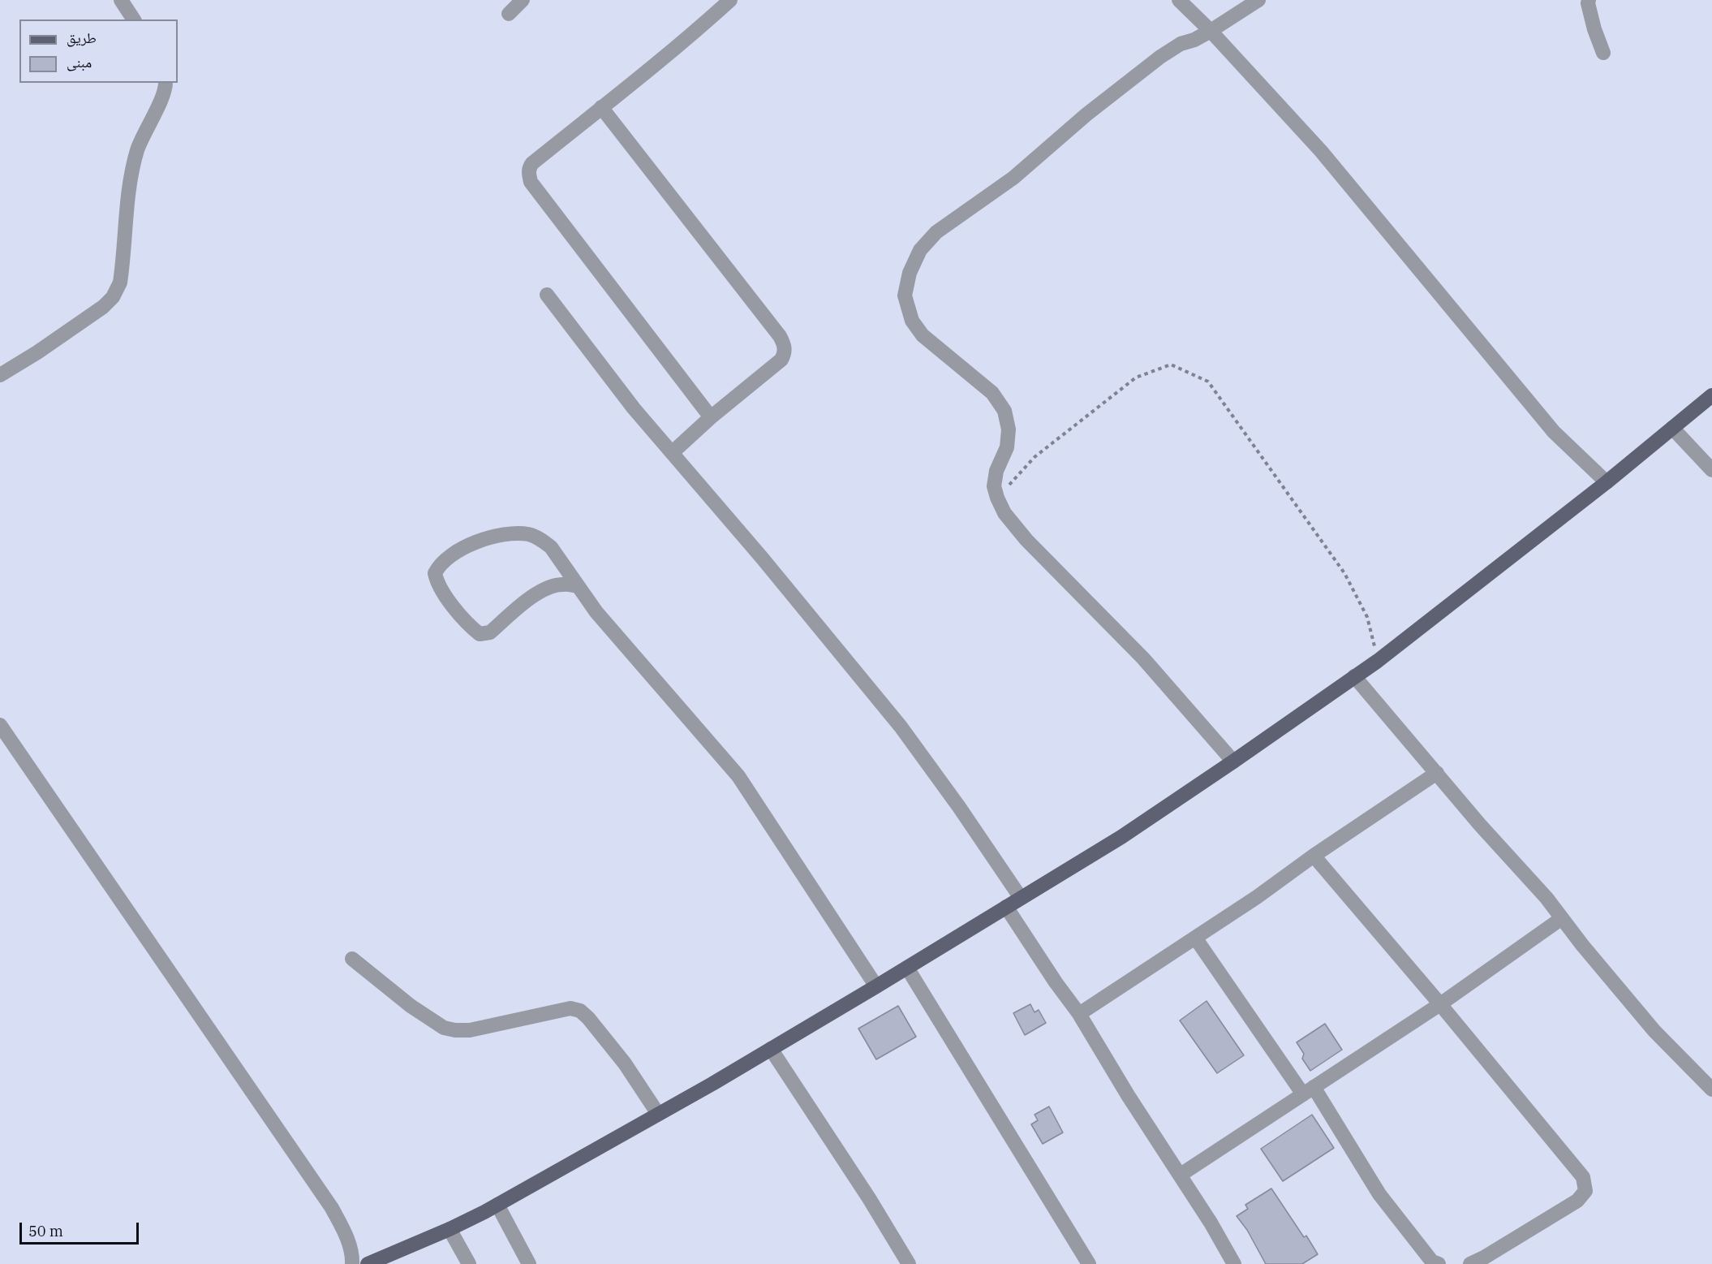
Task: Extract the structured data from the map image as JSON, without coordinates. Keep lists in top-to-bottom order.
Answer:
{
  "legend": ["طريق", "مبنى"],
  "scale_bar": "50 m"
}
